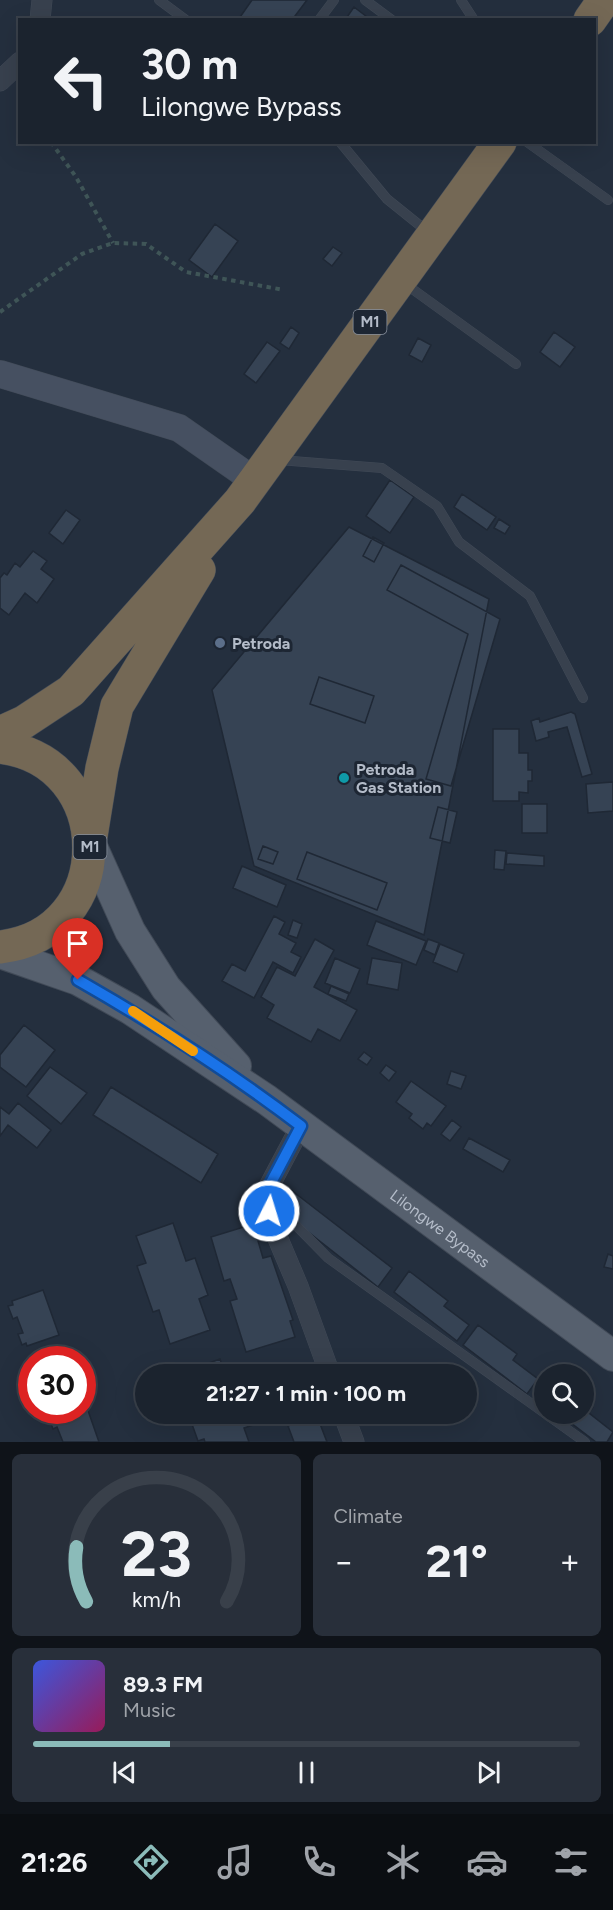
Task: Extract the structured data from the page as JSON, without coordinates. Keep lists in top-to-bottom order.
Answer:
{
  "streets": {
    "highway": ["M1"],
    "main road": ["Lilongwe Bypass"]
  },
  "crossings": [
    ["M1", "Lilongwe Bypass"]
  ],
  "places": ["Petroda", "Petroda Gas Station"],
  "page": {
    "turn": ["30 m", "Lilongwe Bypass"],
    "limit": "30",
    "trip": "21:27 · 1 min · 100 m",
    "tile": "Climate",
    "heat": ["−", "21°", "+"],
    "song": ["89.3 FM", "Music"],
    "tabs": "21:26",
    "gauge": ["23", "km/h"]
  }
}
